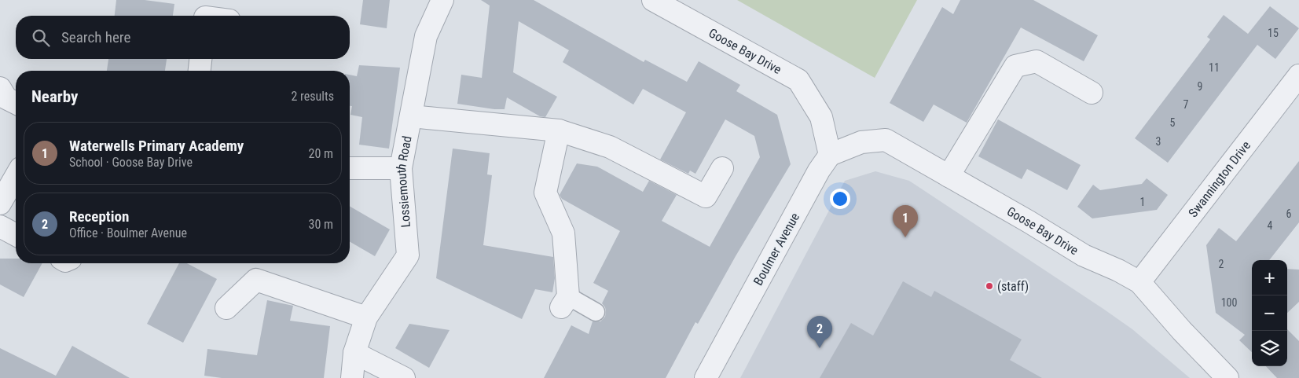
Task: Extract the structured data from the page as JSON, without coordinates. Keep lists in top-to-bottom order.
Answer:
{
  "streets": {
    "street": [
      "Goose Bay Drive",
      "Swannington Drive",
      "Lossiemouth Road",
      "Boulmer Avenue"
    ]
  },
  "crossings": [
    ["Goose Bay Drive", "Swannington Drive"],
    ["Goose Bay Drive", "Boulmer Avenue"]
  ],
  "places": ["(staff)"],
  "house_numbers": [
    "15",
    "11",
    "9",
    "7",
    "5",
    "3",
    "1",
    "6",
    "4",
    "2",
    "100"
  ],
  "page": {
    "search": "Search here",
    "heading": ["Nearby", "2 results"],
    "list": [
      {
        "mark": "1",
        "name": "Waterwells Primary Academy",
        "note": "School · Goose Bay Drive",
        "value": "20 m"
      },
      {
        "mark": "2",
        "name": "Reception",
        "note": "Office · Boulmer Avenue",
        "value": "30 m"
      }
    ],
    "pins": ["1", "2"],
    "map_buttons": ["+", "−"]
  }
}
